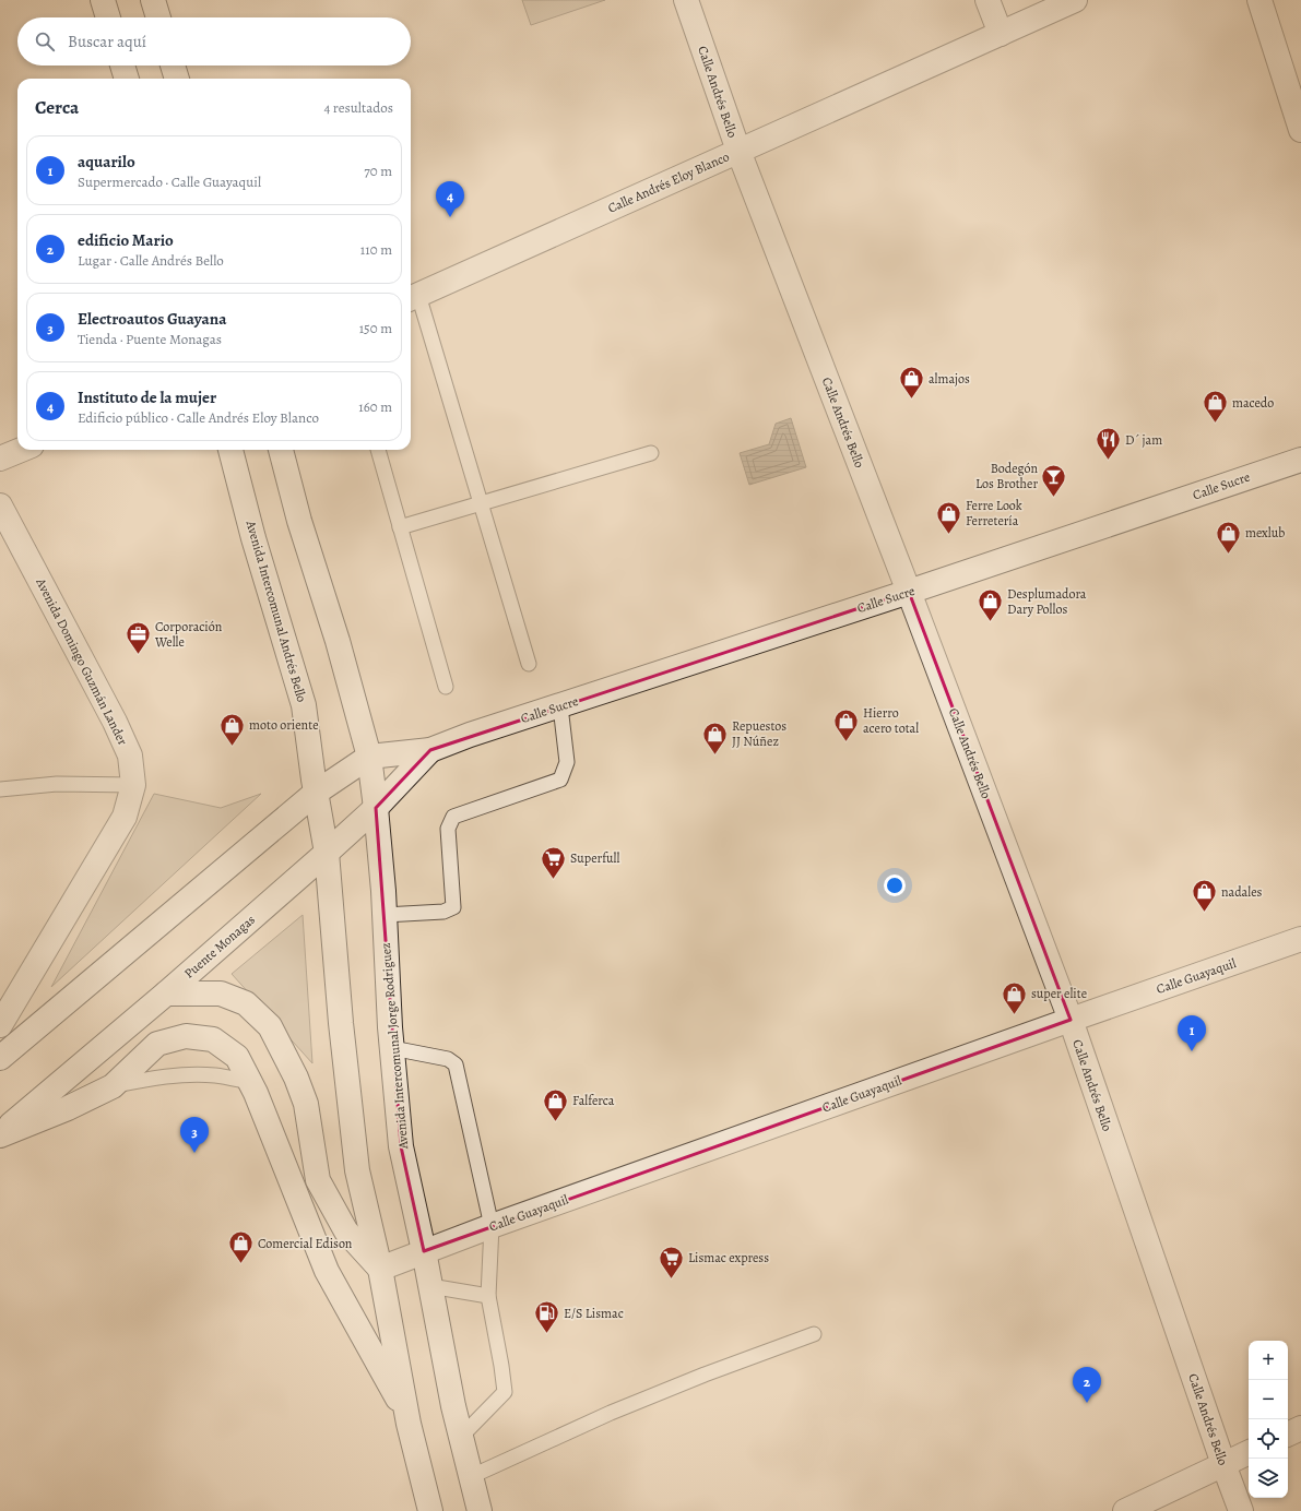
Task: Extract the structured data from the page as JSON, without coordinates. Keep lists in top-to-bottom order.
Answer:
{
  "streets": {
    "street": [
      "Calle Andrés Bello",
      "Calle Andrés Eloy Blanco",
      "Calle Sucre",
      "Avenida Intercomunal Andrés Bello",
      "Avenida Domingo Guzmán Lander",
      "Puente Monagas",
      "Calle Guayaquil",
      "Avenida Intercomunal Jorge Rodriguez"
    ]
  },
  "crossings": [
    ["Calle Andrés Bello", "Calle Andrés Eloy Blanco"],
    ["Calle Andrés Bello", "Calle Sucre"],
    ["Calle Andrés Bello", "Calle Guayaquil"],
    ["Calle Sucre", "Puente Monagas"],
    ["Avenida Intercomunal Andrés Bello", "Puente Monagas"],
    ["Puente Monagas", "Avenida Intercomunal Jorge Rodriguez"],
    ["Calle Guayaquil", "Avenida Intercomunal Jorge Rodriguez"]
  ],
  "places": {
    "shop": [
      "almajos",
      "macedo",
      "Ferre Look Ferretería",
      "mexlub",
      "Desplumadora Dary Pollos",
      "Hierro acero total",
      "moto oriente",
      "Repuestos JJ Núñez",
      "nadales",
      "super elite",
      "Falferca",
      "Comercial Edison"
    ],
    "restaurant": ["D´ jam"],
    "bar": ["Bodegón Los Brother"],
    "office": ["Corporación Welle"],
    "supermarket": ["Superfull", "Lismac express"],
    "fuel station": ["E/S Lismac"]
  },
  "page": {
    "search": "Buscar aquí",
    "heading": ["Cerca", "4 resultados"],
    "list": [
      {
        "mark": "1",
        "name": "aquarilo",
        "note": "Supermercado · Calle Guayaquil",
        "value": "70 m"
      },
      {
        "mark": "2",
        "name": "edificio Mario",
        "note": "Lugar · Calle Andrés Bello",
        "value": "110 m"
      },
      {
        "mark": "3",
        "name": "Electroautos Guayana",
        "note": "Tienda · Puente Monagas",
        "value": "150 m"
      },
      {
        "mark": "4",
        "name": "Instituto de la mujer",
        "note": "Edificio público · Calle Andrés Eloy Blanco",
        "value": "160 m"
      }
    ],
    "pins": [
      "4",
      "1",
      "3",
      "2"
    ],
    "map_buttons": ["+", "−"]
  }
}
